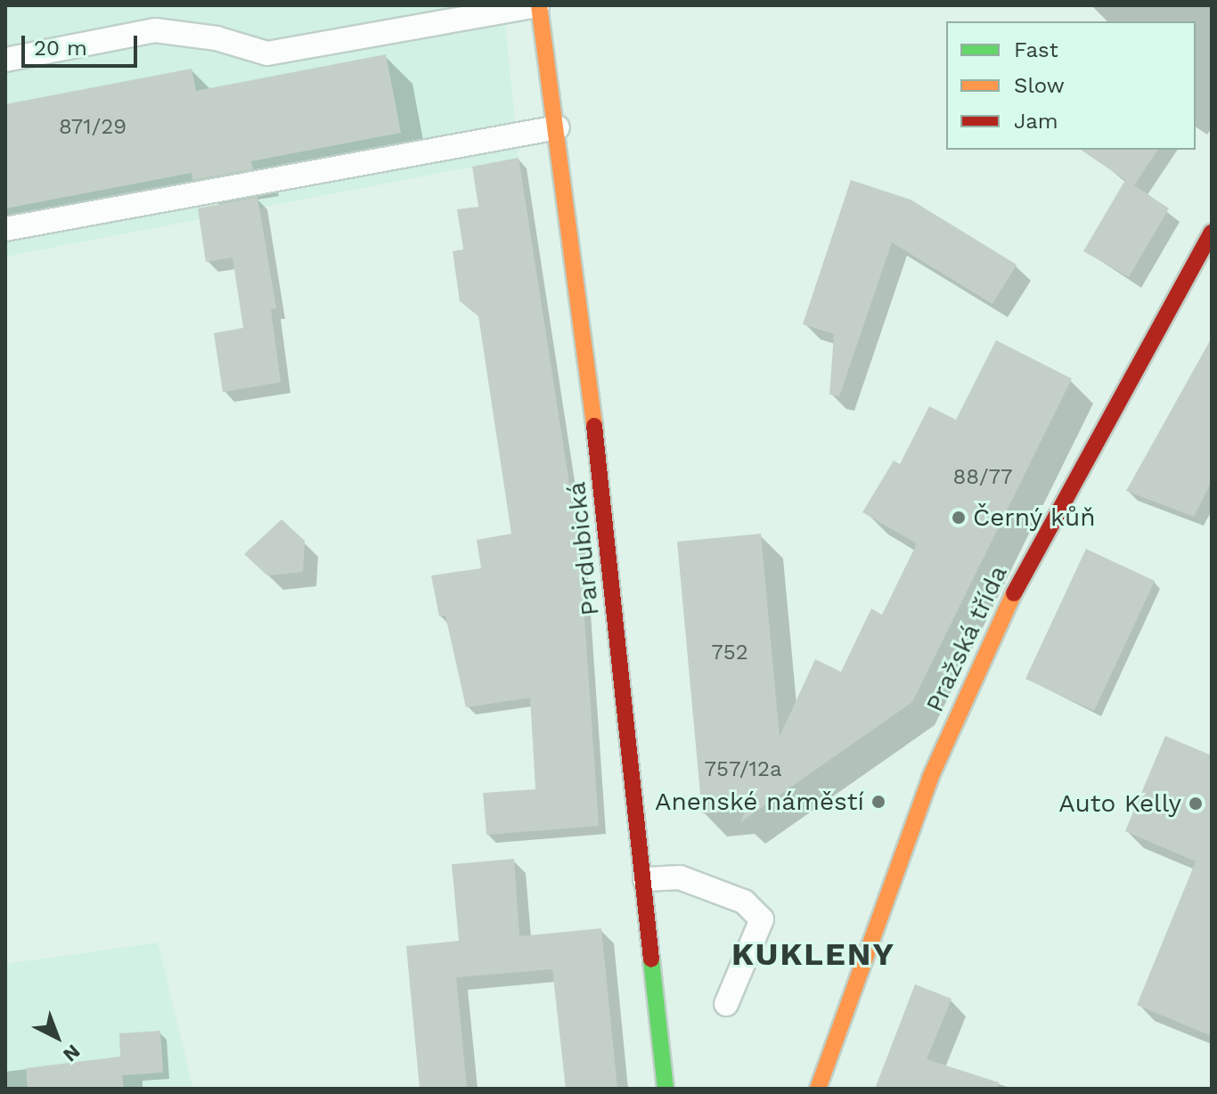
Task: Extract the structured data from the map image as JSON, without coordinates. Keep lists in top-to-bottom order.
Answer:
{
  "streets": {
    "street": ["Pardubická", "Pražská třída"]
  },
  "districts": ["KUKLENY"],
  "places": ["Černý kůň", "Anenské náměstí", "Auto Kelly"],
  "house_numbers": [
    "871/29",
    "88/77",
    "752",
    "757/12a"
  ],
  "legend": ["Fast", "Slow", "Jam"],
  "scale_bar": "20 m",
  "north": "bottom right"
}
